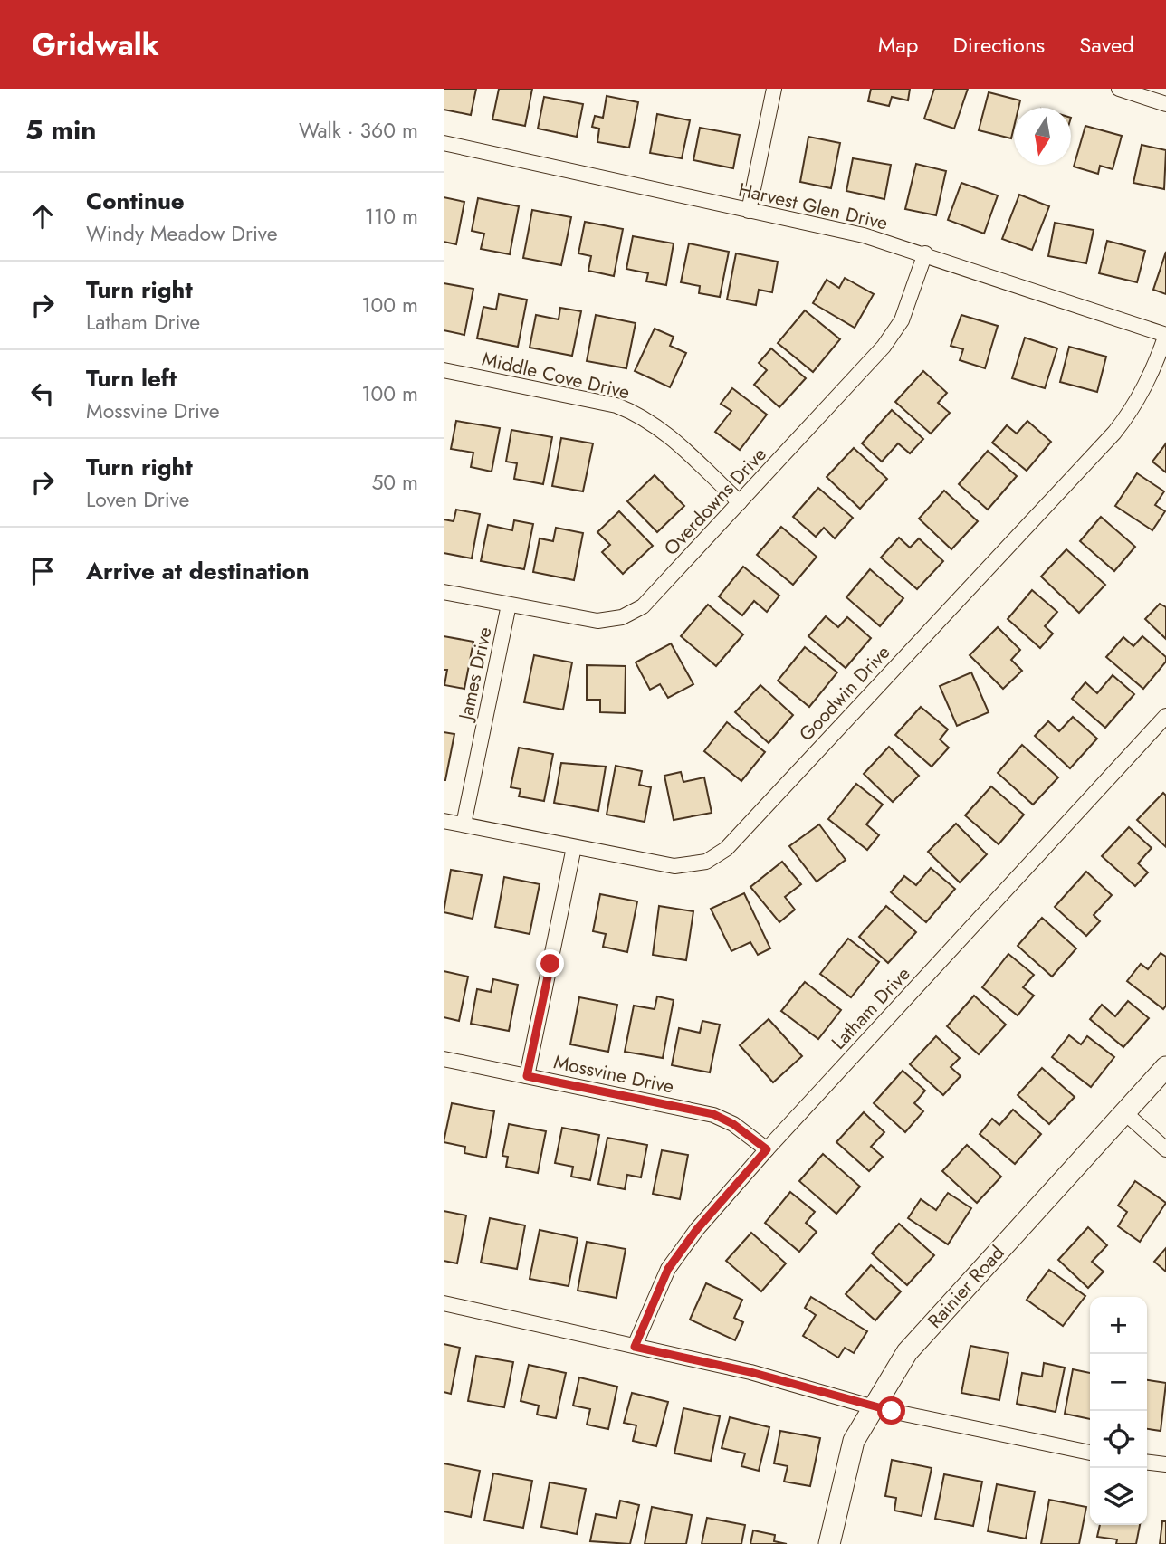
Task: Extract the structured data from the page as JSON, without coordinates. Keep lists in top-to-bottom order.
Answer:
{
  "streets": {
    "street": [
      "Harvest Glen Drive",
      "Middle Cove Drive",
      "Overdowns Drive",
      "James Drive",
      "Goodwin Drive",
      "Latham Drive",
      "Mossvine Drive",
      "Rainier Road"
    ]
  },
  "crossings": [
    ["Harvest Glen Drive", "Overdowns Drive"],
    ["Harvest Glen Drive", "Goodwin Drive"],
    ["Middle Cove Drive", "Overdowns Drive"],
    ["Overdowns Drive", "James Drive"],
    ["James Drive", "Goodwin Drive"],
    ["Latham Drive", "Mossvine Drive"]
  ],
  "north": "bottom",
  "page": {
    "header": "Gridwalk",
    "nav": ["Map", "Directions", "Saved"],
    "heading": ["5 min", "Walk · 360 m"],
    "list": [
      ["Continue", "Windy Meadow Drive", "110 m"],
      ["Turn right", "Latham Drive", "100 m"],
      ["Turn left", "Mossvine Drive", "100 m"],
      ["Turn right", "Loven Drive", "50 m"],
      "Arrive at destination"
    ],
    "map_buttons": ["+", "−"]
  }
}
